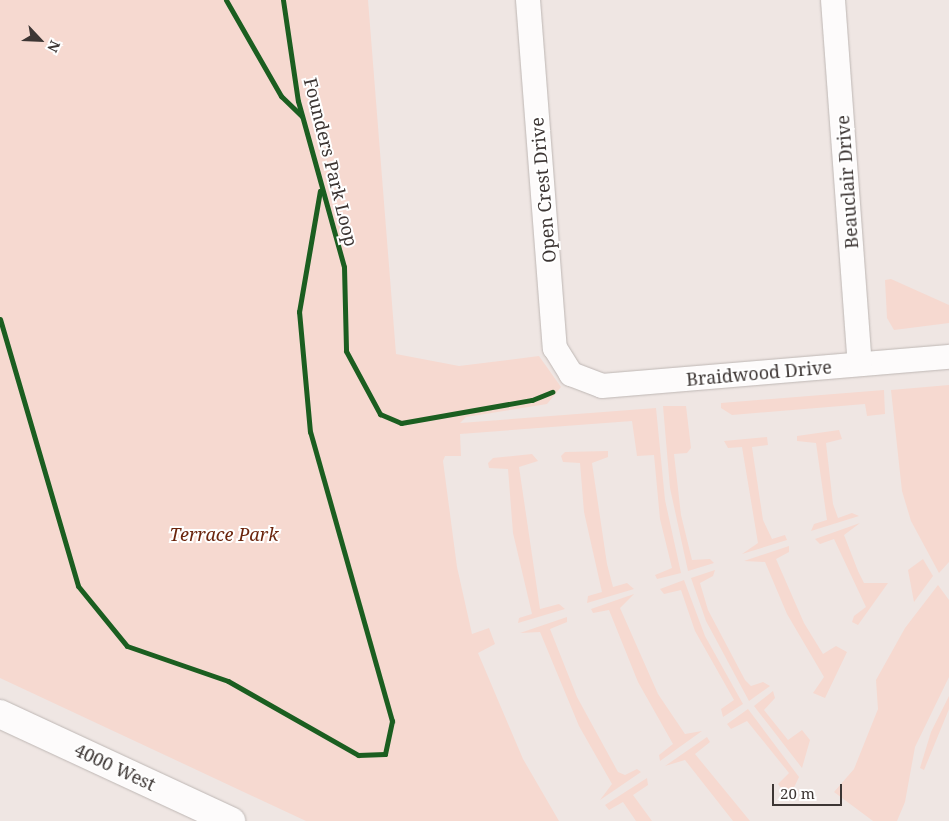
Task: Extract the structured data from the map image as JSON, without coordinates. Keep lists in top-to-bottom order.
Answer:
{
  "streets": {
    "main road": ["4000 West"],
    "street": ["Beauclair Drive", "Open Crest Drive", "Braidwood Drive"],
    "cycle path": ["Founders Park Loop"]
  },
  "crossings": [
    ["Beauclair Drive", "Braidwood Drive"],
    ["Open Crest Drive", "Braidwood Drive"]
  ],
  "parks": ["Terrace Park"],
  "scale_bar": "20 m",
  "north": "bottom right"
}
